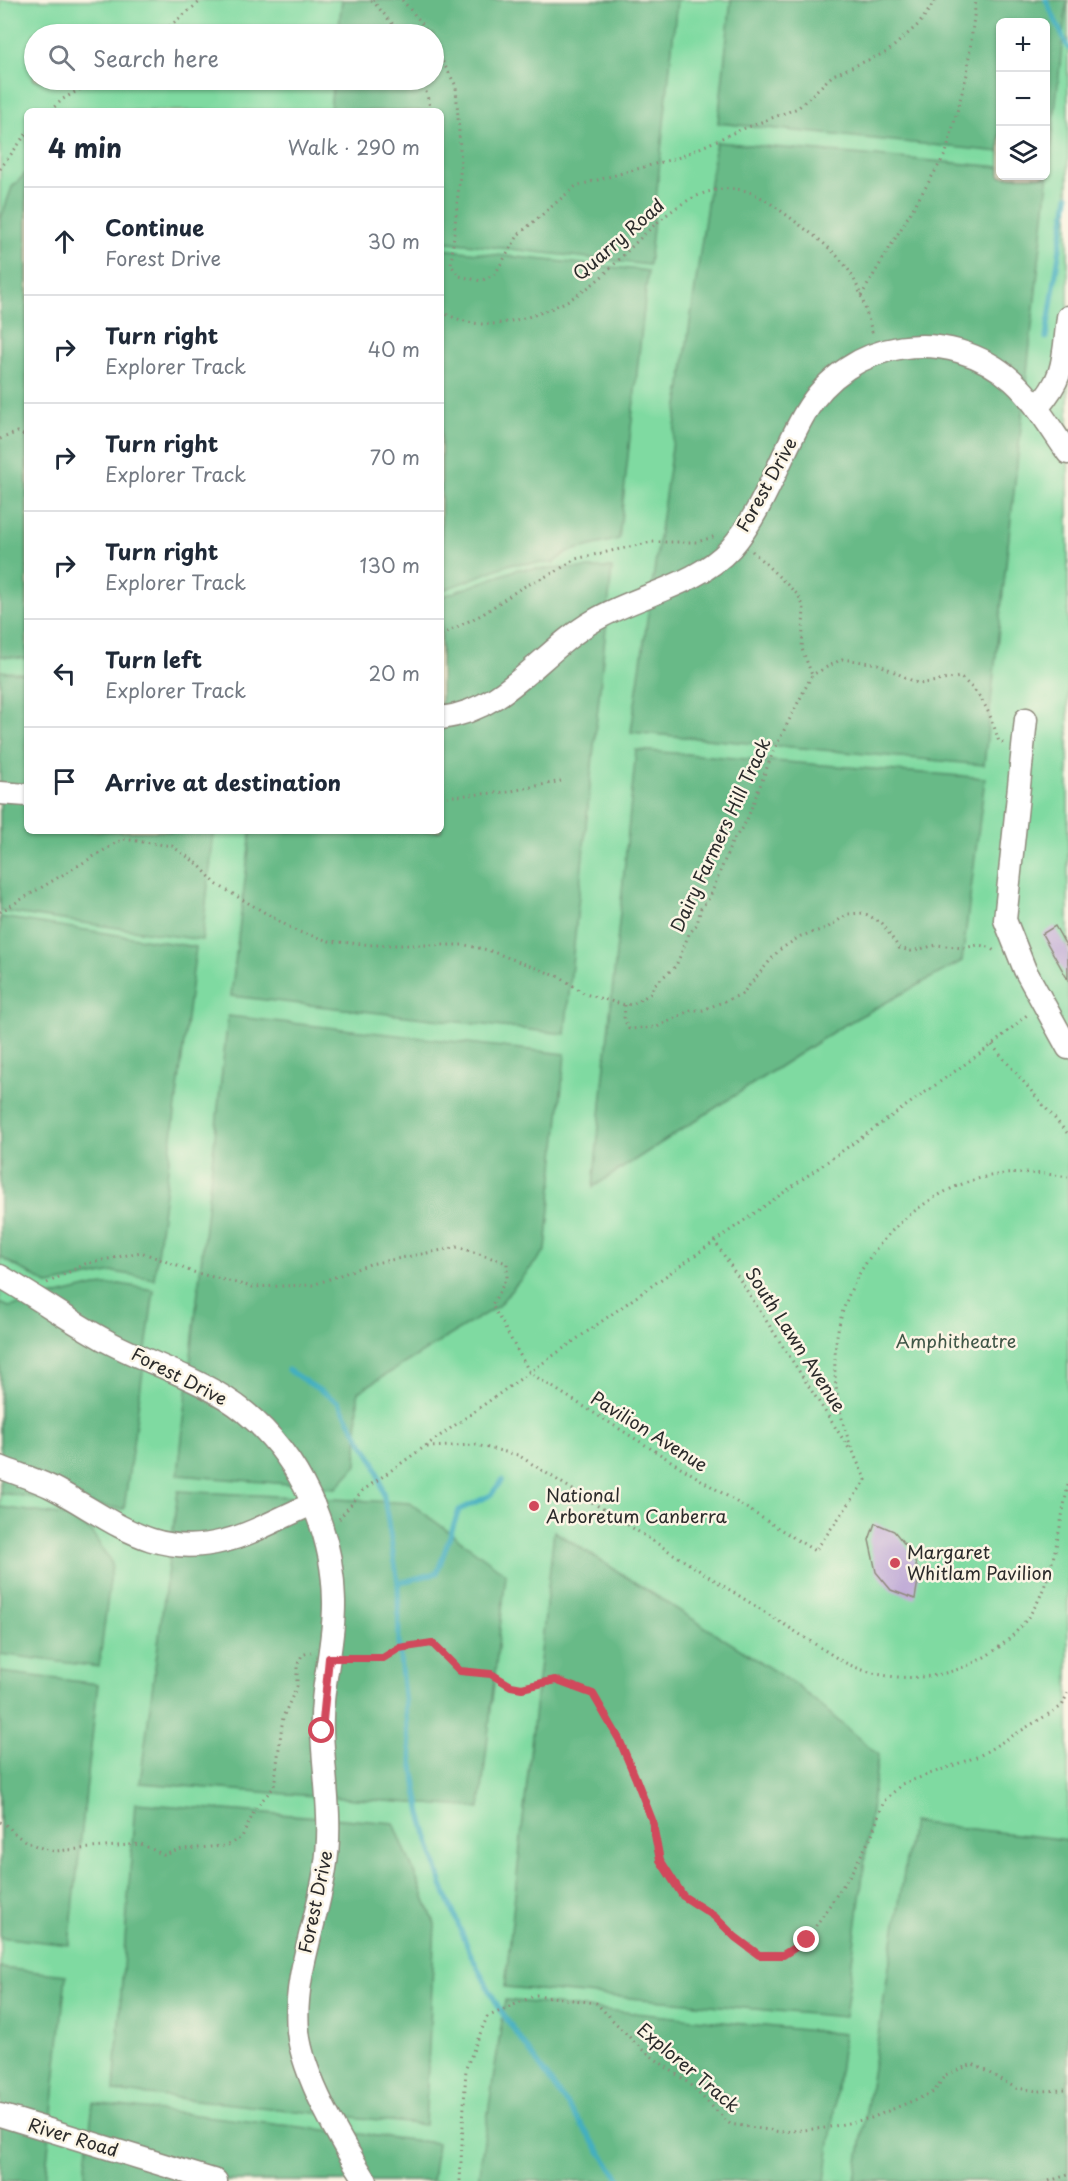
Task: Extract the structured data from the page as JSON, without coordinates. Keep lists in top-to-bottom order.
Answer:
{
  "streets": {
    "street": ["Forest Drive", "River Road"],
    "path": [
      "Quarry Road",
      "Dairy Farmers Hill Track",
      "South Lawn Avenue",
      "Pavilion Avenue",
      "Explorer Track"
    ]
  },
  "crossings": [
    ["Quarry Road", "Forest Drive"],
    ["South Lawn Avenue", "Pavilion Avenue"]
  ],
  "parks": ["Amphitheatre"],
  "places": ["National Arboretum Canberra", "Margaret Whitlam Pavilion"],
  "page": {
    "map_buttons": ["+", "−"],
    "search": "Search here",
    "heading": ["4 min", "Walk · 290 m"],
    "list": [
      ["Continue", "Forest Drive", "30 m"],
      ["Turn right", "Explorer Track", "40 m"],
      ["Turn right", "Explorer Track", "70 m"],
      ["Turn right", "Explorer Track", "130 m"],
      ["Turn left", "Explorer Track", "20 m"],
      "Arrive at destination"
    ]
  }
}
